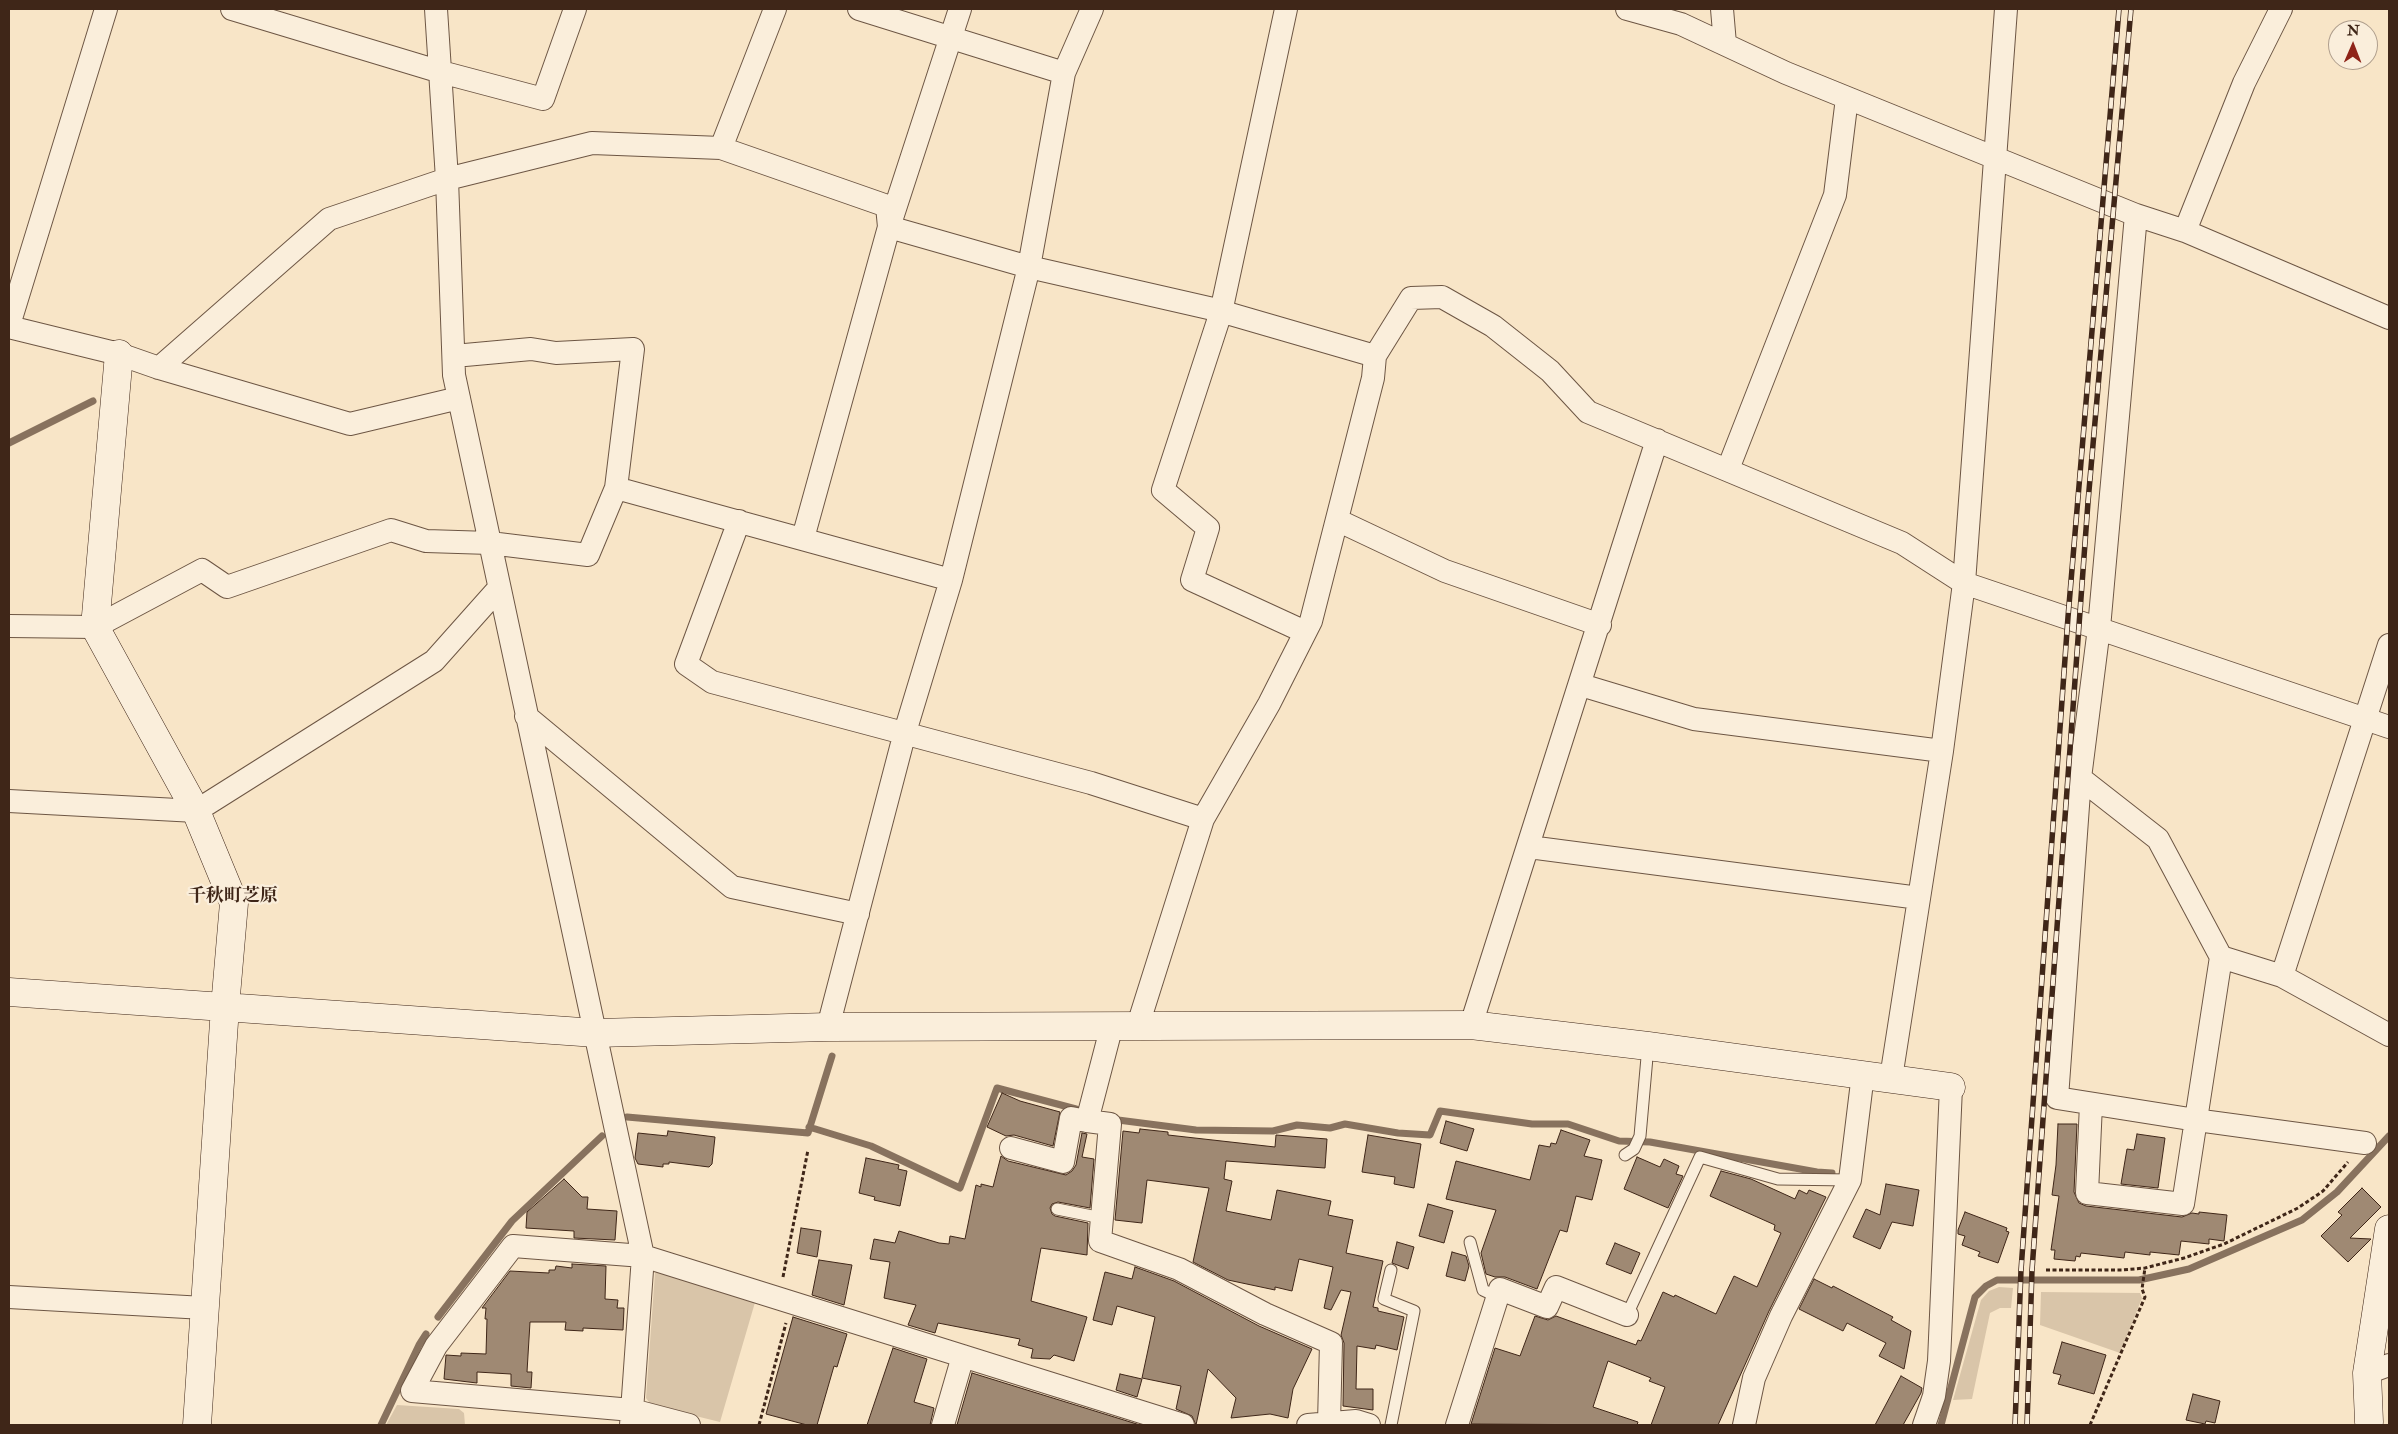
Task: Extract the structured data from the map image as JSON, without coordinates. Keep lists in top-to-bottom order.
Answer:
{
  "districts": ["千秋町芝原"],
  "north": "top"
}
